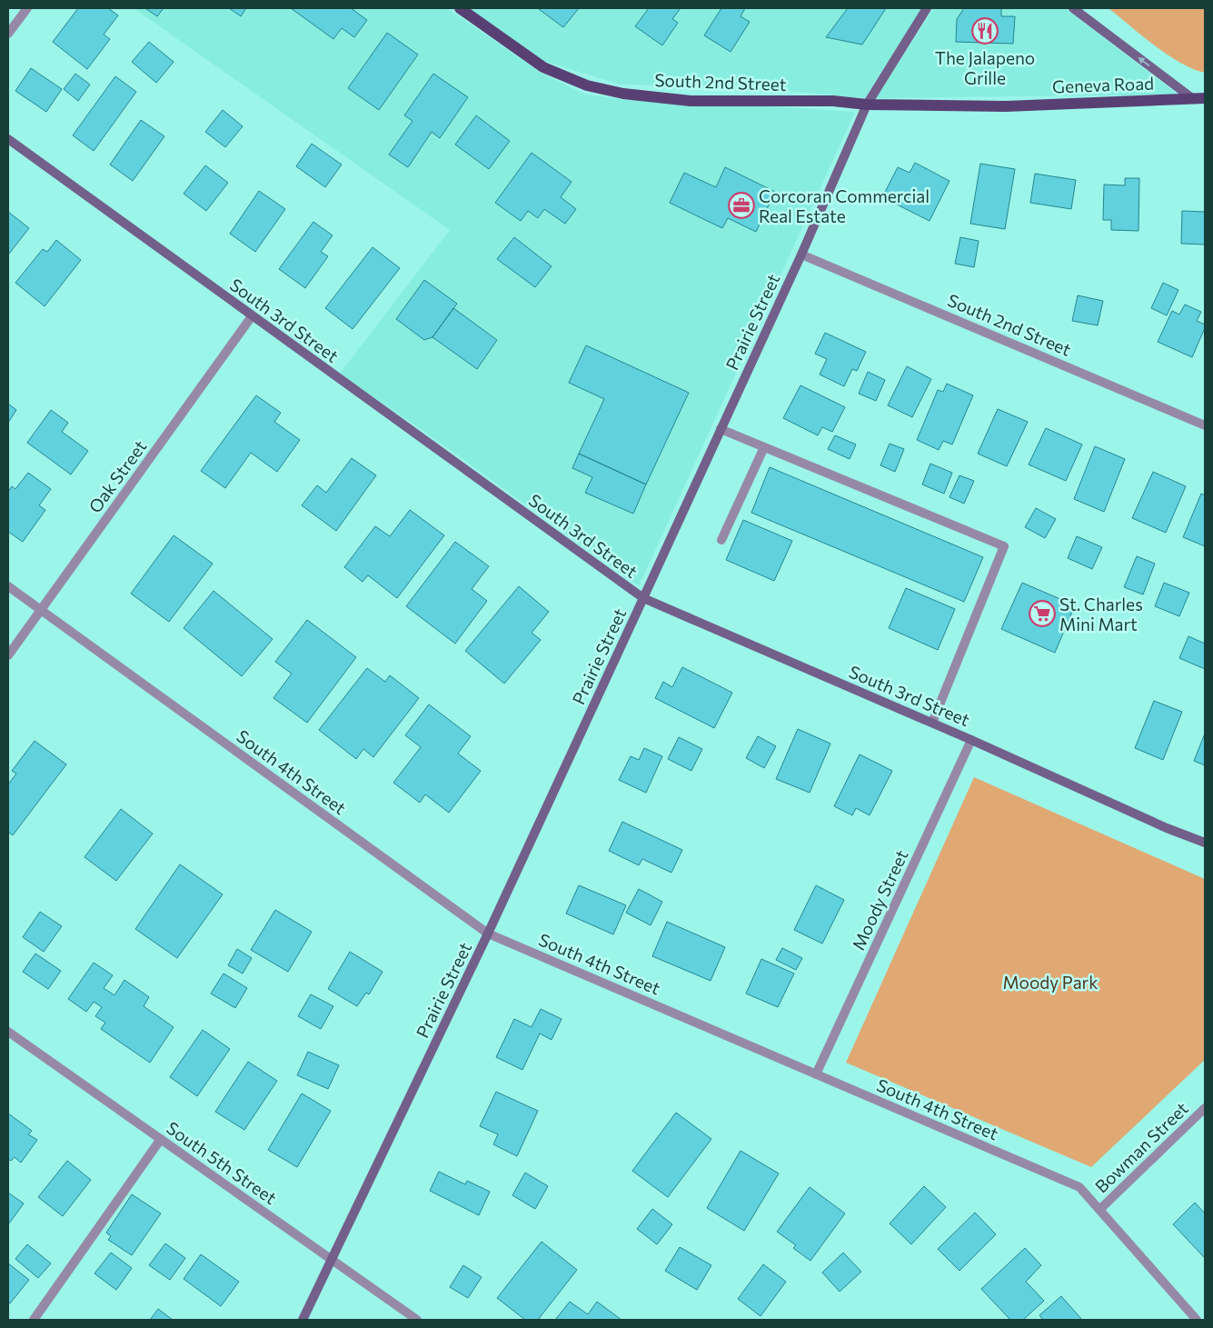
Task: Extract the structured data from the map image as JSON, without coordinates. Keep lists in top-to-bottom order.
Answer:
{
  "streets": {
    "main road": ["South 2nd Street", "Geneva Road"],
    "street": [
      "South 3rd Street",
      "Prairie Street",
      "Oak Street",
      "South 4th Street",
      "Moody Street",
      "Bowman Street",
      "South 5th Street"
    ]
  },
  "crossings": [
    ["South 2nd Street", "Geneva Road"],
    ["South 2nd Street", "Prairie Street"],
    ["Geneva Road", "Prairie Street"],
    ["South 3rd Street", "Prairie Street"],
    ["South 3rd Street", "Oak Street"],
    ["South 3rd Street", "Moody Street"],
    ["Prairie Street", "South 4th Street"],
    ["Prairie Street", "South 5th Street"],
    ["Oak Street", "South 4th Street"],
    ["South 4th Street", "Moody Street"],
    ["South 4th Street", "Bowman Street"]
  ],
  "parks": ["Moody Park"],
  "places": {
    "restaurant": ["The Jalapeno Grille"],
    "office": ["Corcoran Commercial Real Estate"],
    "supermarket": ["St. Charles Mini Mart"]
  }
}
